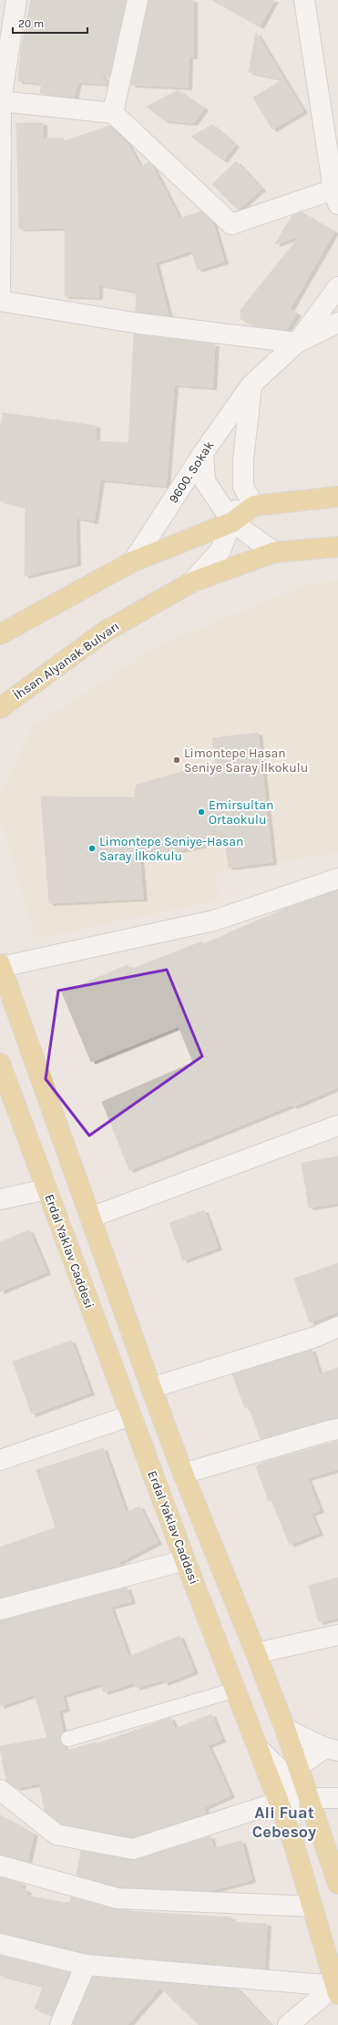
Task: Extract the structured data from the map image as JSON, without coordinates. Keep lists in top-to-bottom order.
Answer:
{
  "streets": {
    "main road": ["İhsan Alyanak Bulvarı", "Erdal Yaklav Caddesi"],
    "street": ["9600. Sokak"]
  },
  "districts": ["Ali Fuat Cebesoy"],
  "places": ["Limontepe Hasan Seniye Saray İlkokulu", "Emirsultan Ortaokulu", "Limontepe Seniye-Hasan Saray İlkokulu"],
  "scale_bar": "20 m"
}
